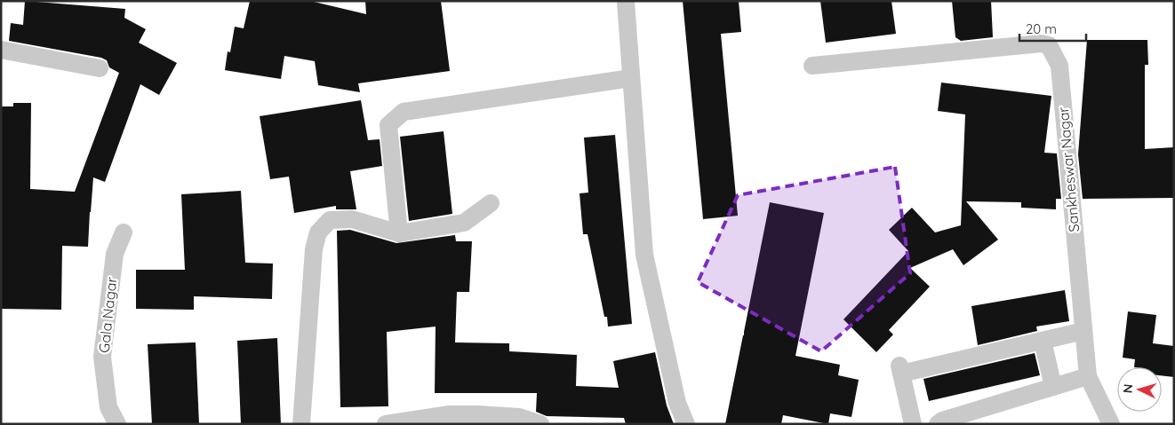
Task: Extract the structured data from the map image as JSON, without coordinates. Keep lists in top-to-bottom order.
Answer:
{
  "streets": {
    "street": ["Sankheswar Nagar", "Gala Nagar"]
  },
  "scale_bar": "20 m",
  "north": "left"
}
